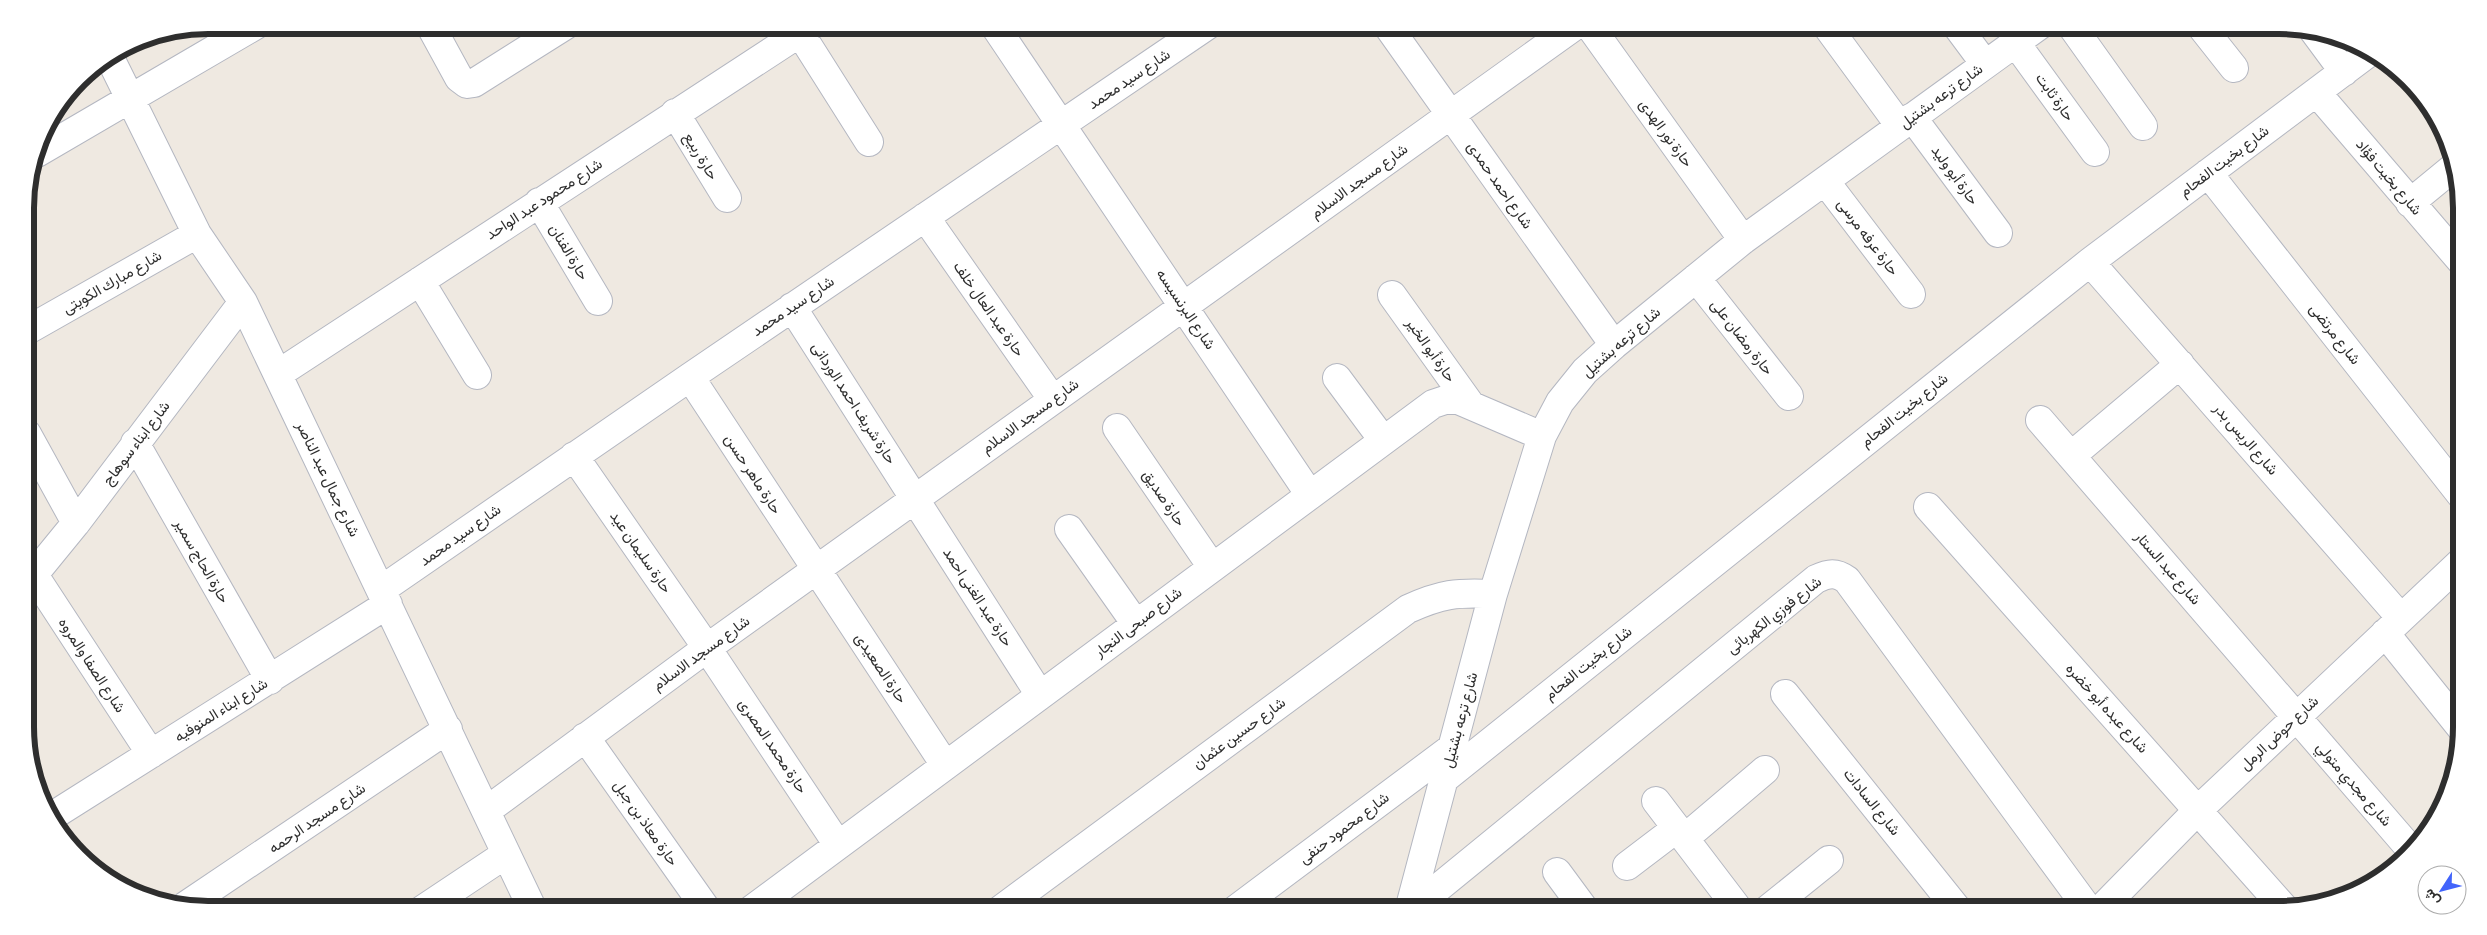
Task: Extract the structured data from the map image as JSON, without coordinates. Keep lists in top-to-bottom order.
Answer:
{
  "streets": {
    "street": [
      "شارع سيد محمد",
      "شارع ترعه بشتيل",
      "حارة ثابت",
      "حارة نور الهدى",
      "حارة ربيع",
      "شارع بخيت الفحام",
      "حارة أبو وليد",
      "شارع بخيت فؤاد",
      "شارع مسجد الاسلام",
      "شارع احمد حمدى",
      "شارع محمود عبد الواحد",
      "حارة عرفه مرسى",
      "حارة الفنان",
      "شارع مبارك الكويتى",
      "حارة عبد العال خلف",
      "شارع البرنسيسه",
      "شارع مرتضى",
      "حارة رمضان على",
      "حارة أبو الخير",
      "حارة شريف احمد الوردانى",
      "شارع الريس بدر",
      "شارع ابناء سوهاج",
      "حارة ماهر حسن",
      "شارع جمال عبد الناصر",
      "حارة صديق",
      "حارة سليمان عيد",
      "حارة الحاج سمير",
      "شارع عبد الستار",
      "حارة عبد الغنى احمد",
      "شارع فوزي الكهربائى",
      "شارع صبحى النجار",
      "شارع الصفا والمروه",
      "حارة الصعيدى",
      "شارع عبده أبو خضره",
      "شارع ابناء المنوفيه",
      "شارع حسين عثمان",
      "شارع حوض الرمل",
      "حارة محمد المصرى",
      "شارع مجدي متولي",
      "شارع السادات",
      "شارع مسجد الرحمه",
      "حارة معاذ بن جبل",
      "شارع محمود حنفى"
    ]
  },
  "crossings": [
    ["شارع سيد محمد", "حارة عبد العال خلف"],
    ["شارع سيد محمد", "شارع البرنسيسه"],
    ["شارع سيد محمد", "حارة شريف احمد الوردانى"],
    ["شارع سيد محمد", "حارة ماهر حسن"],
    ["شارع سيد محمد", "شارع جمال عبد الناصر"],
    ["شارع سيد محمد", "حارة سليمان عيد"],
    ["شارع سيد محمد", "شارع ابناء المنوفيه"],
    ["شارع ترعه بشتيل", "حارة ثابت"],
    ["شارع ترعه بشتيل", "حارة نور الهدى"],
    ["شارع ترعه بشتيل", "شارع بخيت الفحام"],
    ["شارع ترعه بشتيل", "حارة أبو وليد"],
    ["شارع ترعه بشتيل", "شارع احمد حمدى"],
    ["شارع ترعه بشتيل", "حارة عرفه مرسى"],
    ["شارع ترعه بشتيل", "حارة رمضان على"],
    ["شارع ترعه بشتيل", "شارع صبحى النجار"],
    ["شارع ترعه بشتيل", "شارع حسين عثمان"],
    ["شارع ترعه بشتيل", "شارع محمود حنفى"],
    ["حارة ربيع", "شارع محمود عبد الواحد"],
    ["شارع بخيت الفحام", "شارع بخيت فؤاد"],
    ["شارع بخيت الفحام", "شارع مرتضى"],
    ["شارع بخيت الفحام", "شارع الريس بدر"],
    ["شارع مسجد الاسلام", "شارع احمد حمدى"],
    ["شارع مسجد الاسلام", "حارة عبد العال خلف"],
    ["شارع مسجد الاسلام", "شارع البرنسيسه"],
    ["شارع مسجد الاسلام", "حارة شريف احمد الوردانى"],
    ["شارع مسجد الاسلام", "حارة ماهر حسن"],
    ["شارع مسجد الاسلام", "شارع جمال عبد الناصر"],
    ["شارع مسجد الاسلام", "حارة سليمان عيد"],
    ["شارع مسجد الاسلام", "حارة عبد الغنى احمد"],
    ["شارع مسجد الاسلام", "حارة الصعيدى"],
    ["شارع مسجد الاسلام", "حارة محمد المصرى"],
    ["شارع مسجد الاسلام", "حارة معاذ بن جبل"],
    ["شارع محمود عبد الواحد", "حارة الفنان"],
    ["شارع محمود عبد الواحد", "شارع جمال عبد الناصر"],
    ["شارع مبارك الكويتى", "شارع جمال عبد الناصر"],
    ["شارع البرنسيسه", "شارع صبحى النجار"],
    ["حارة أبو الخير", "شارع صبحى النجار"],
    ["حارة شريف احمد الوردانى", "حارة عبد الغنى احمد"],
    ["شارع الريس بدر", "شارع حوض الرمل"],
    ["شارع ابناء سوهاج", "شارع جمال عبد الناصر"],
    ["شارع ابناء سوهاج", "حارة الحاج سمير"],
    ["حارة ماهر حسن", "حارة الصعيدى"],
    ["شارع جمال عبد الناصر", "شارع ابناء المنوفيه"],
    ["شارع جمال عبد الناصر", "شارع مسجد الرحمه"],
    ["حارة صديق", "شارع صبحى النجار"],
    ["حارة سليمان عيد", "حارة محمد المصرى"],
    ["حارة الحاج سمير", "شارع ابناء المنوفيه"],
    ["شارع عبد الستار", "شارع حوض الرمل"],
    ["شارع عبد الستار", "شارع مجدي متولي"],
    ["حارة عبد الغنى احمد", "شارع صبحى النجار"],
    ["شارع صبحى النجار", "حارة الصعيدى"],
    ["شارع صبحى النجار", "حارة محمد المصرى"],
    ["شارع الصفا والمروه", "شارع ابناء المنوفيه"],
    ["شارع عبده أبو خضره", "شارع حوض الرمل"],
    ["شارع حوض الرمل", "شارع مجدي متولي"]
  ],
  "north": "bottom left"
}
